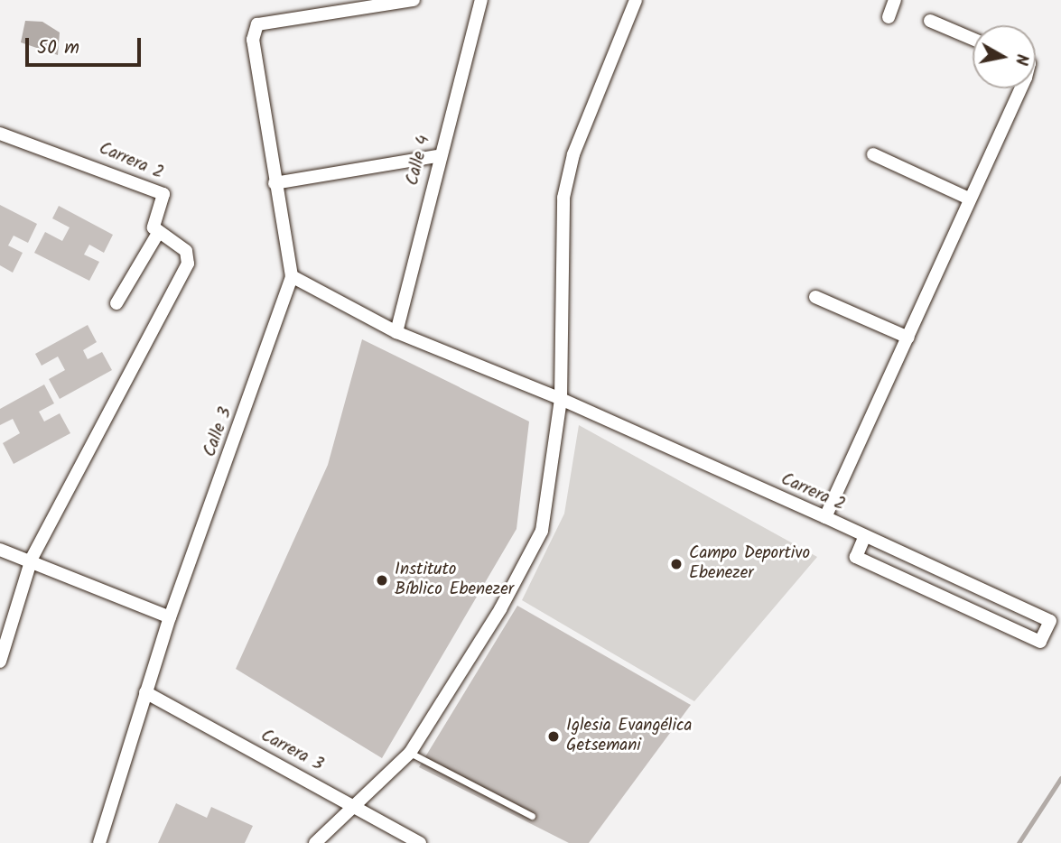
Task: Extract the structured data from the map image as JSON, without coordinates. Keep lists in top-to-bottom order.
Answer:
{
  "streets": {
    "street": [
      "Calle 4",
      "Carrera 2",
      "Calle 3",
      "Carrera 3"
    ]
  },
  "crossings": [
    ["Calle 4", "Carrera 2"],
    ["Carrera 2", "Calle 3"],
    ["Calle 3", "Carrera 3"]
  ],
  "places": ["Campo Deportivo Ebenezer", "Instituto Bíblico Ebenezer", "Iglesia Evangélica Getsemani"],
  "scale_bar": "50 m",
  "north": "right"
}
